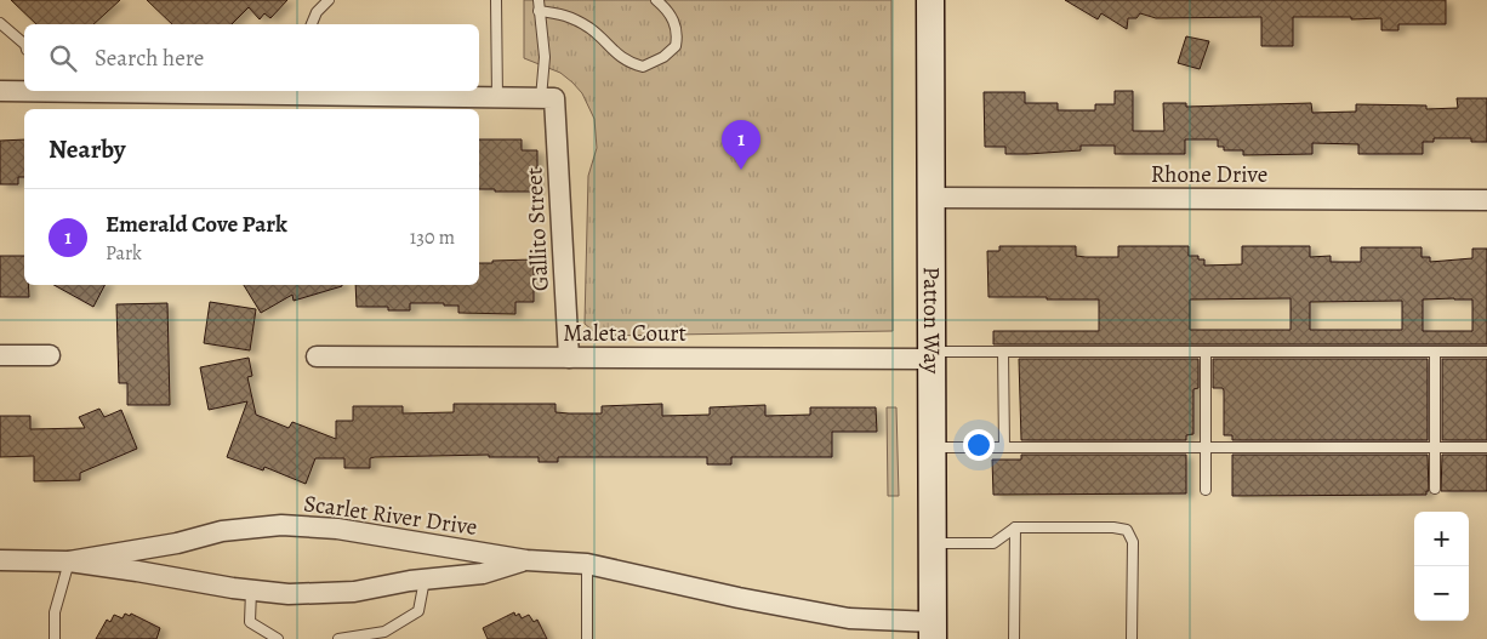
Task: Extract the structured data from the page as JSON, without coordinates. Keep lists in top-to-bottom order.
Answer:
{
  "streets": {
    "street": [
      "Rhone Drive",
      "Gallito Street",
      "Patton Way",
      "Maleta Court",
      "Scarlet River Drive"
    ]
  },
  "crossings": [
    ["Rhone Drive", "Patton Way"],
    ["Gallito Street", "Maleta Court"],
    ["Patton Way", "Maleta Court"],
    ["Patton Way", "Scarlet River Drive"]
  ],
  "page": {
    "search": "Search here",
    "heading": "Nearby",
    "pins": "1",
    "list": [
      {
        "mark": "1",
        "name": "Emerald Cove Park",
        "note": "Park",
        "value": "130 m"
      }
    ],
    "map_buttons": ["+", "−"]
  }
}
